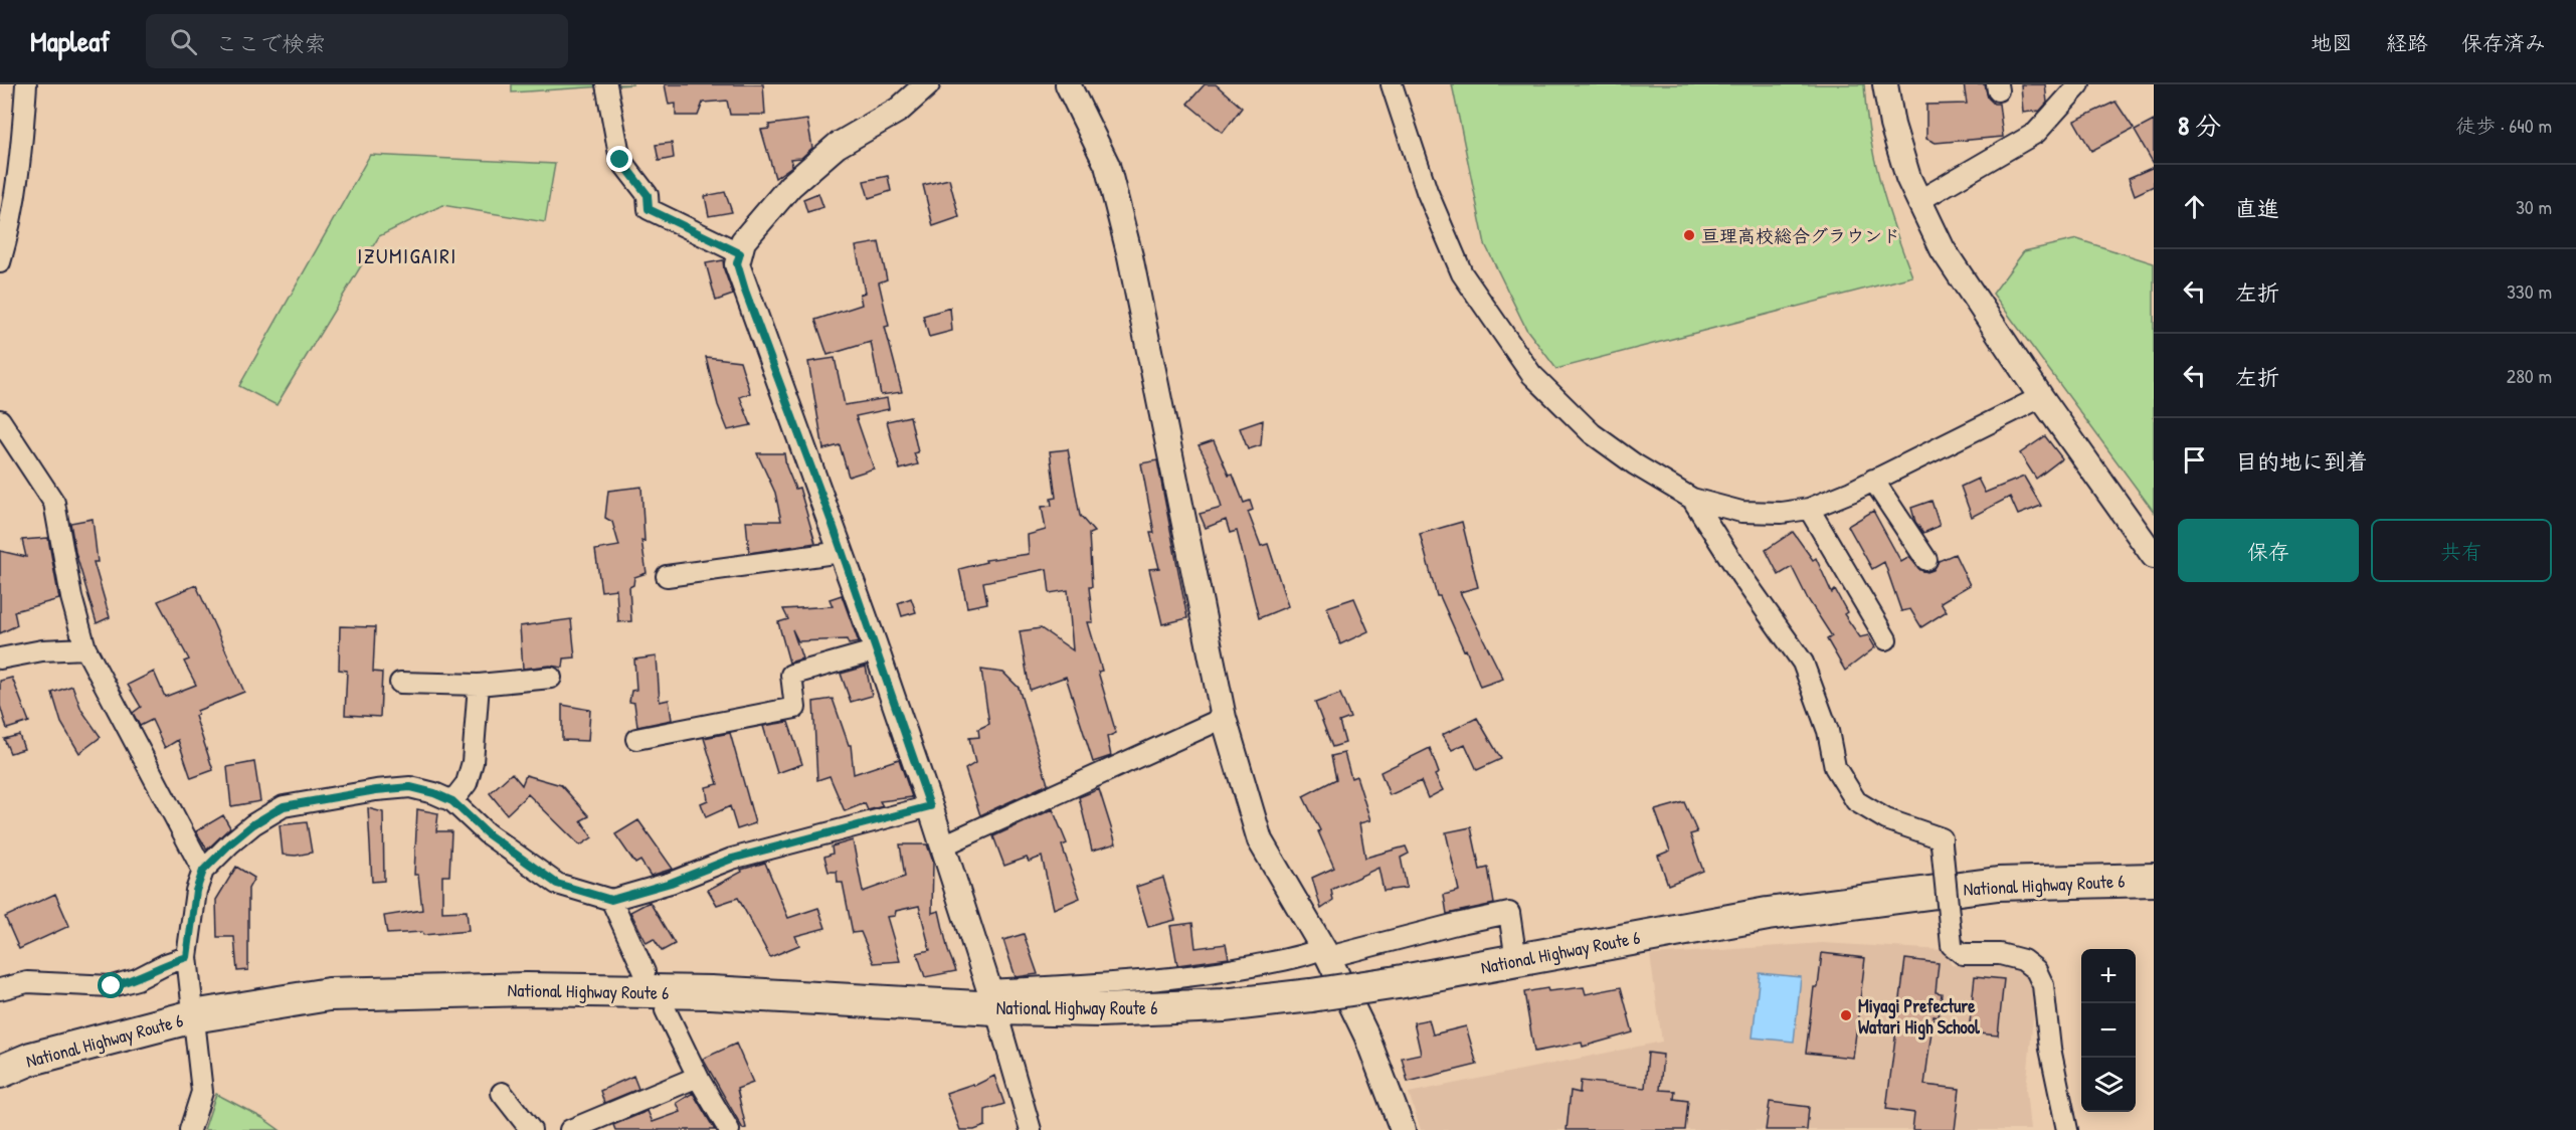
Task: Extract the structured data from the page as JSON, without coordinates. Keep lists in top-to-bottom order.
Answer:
{
  "streets": {
    "highway": ["National Highway Route 6"]
  },
  "districts": ["IZUMIGAIRI"],
  "places": ["亘理高校総合グラウンド", "Miyagi Prefecture Watari High School"],
  "page": {
    "header": "Mapleaf",
    "search": "ここで検索",
    "nav": ["地図", "経路", "保存済み"],
    "heading": ["8 分", "徒歩 · 640 m"],
    "list": [
      ["直進", "30 m"],
      ["左折", "330 m"],
      ["左折", "280 m"],
      "目的地に到着"
    ],
    "buttons": ["保存", "共有"],
    "map_buttons": ["+", "−"]
  }
}
